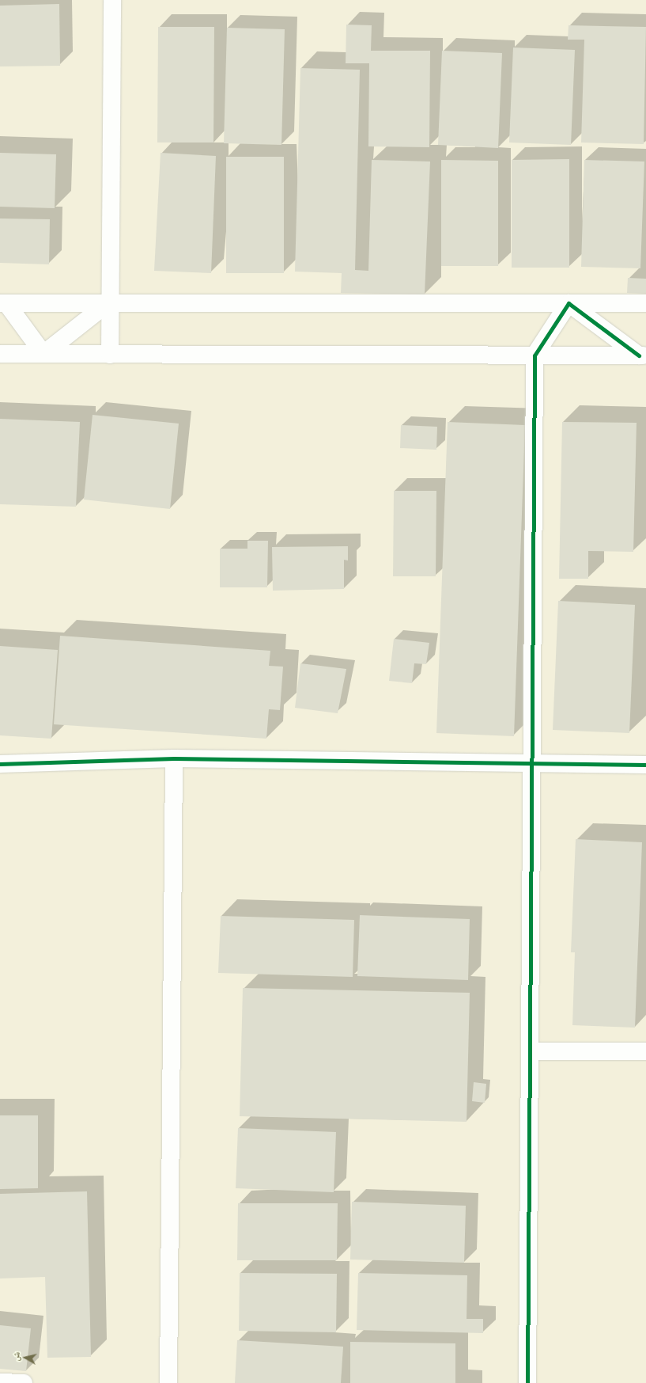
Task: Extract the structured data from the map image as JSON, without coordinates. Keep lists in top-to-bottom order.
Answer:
{
  "north": "left"
}
